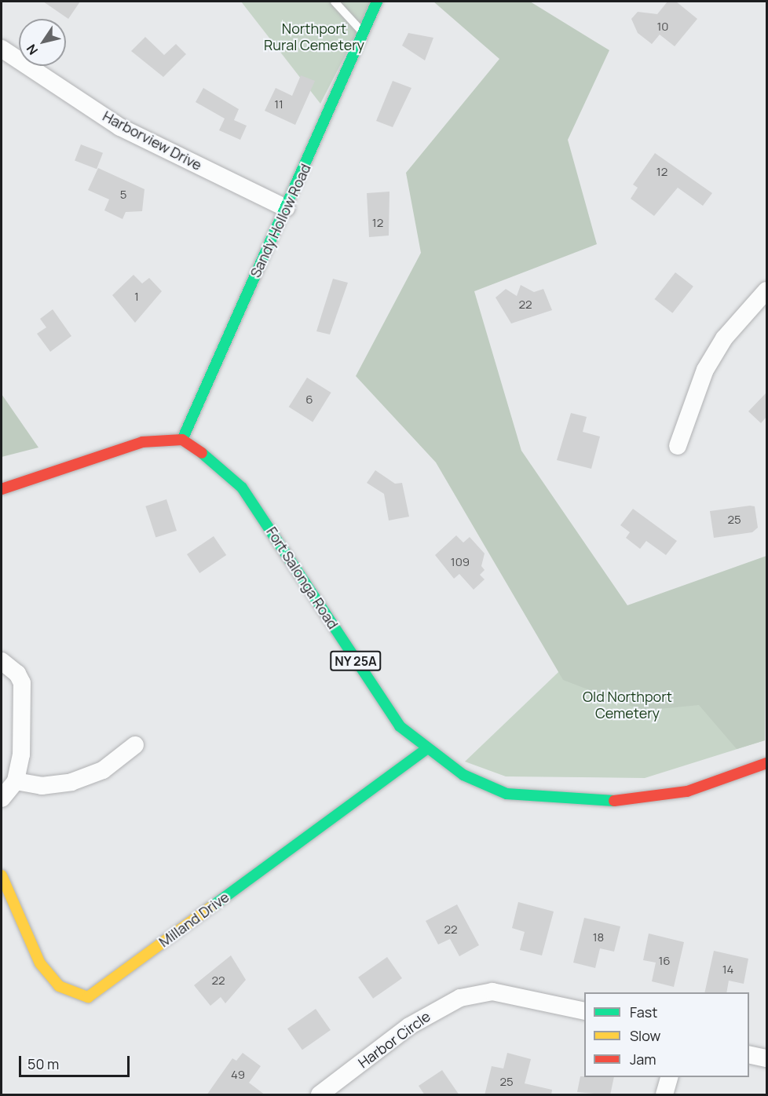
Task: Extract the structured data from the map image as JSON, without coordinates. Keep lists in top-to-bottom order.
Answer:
{
  "streets": {
    "street": [
      "Harborview Drive",
      "Sandy Hollow Road",
      "Fort Salonga Road",
      "NY 25A",
      "Milland Drive",
      "Harbor Circle"
    ]
  },
  "crossings": [
    ["Harborview Drive", "Sandy Hollow Road"],
    ["Sandy Hollow Road", "Fort Salonga Road"],
    ["Fort Salonga Road", "Milland Drive"]
  ],
  "parks": ["Northport Rural Cemetery", "Old Northport Cemetery"],
  "house_numbers": [
    "10",
    "11",
    "12",
    "5",
    "12",
    "1",
    "22",
    "6",
    "25",
    "109",
    "22",
    "18",
    "16",
    "14",
    "22",
    "49",
    "25"
  ],
  "legend": ["Fast", "Slow", "Jam"],
  "scale_bar": "50 m",
  "north": "bottom left"
}
